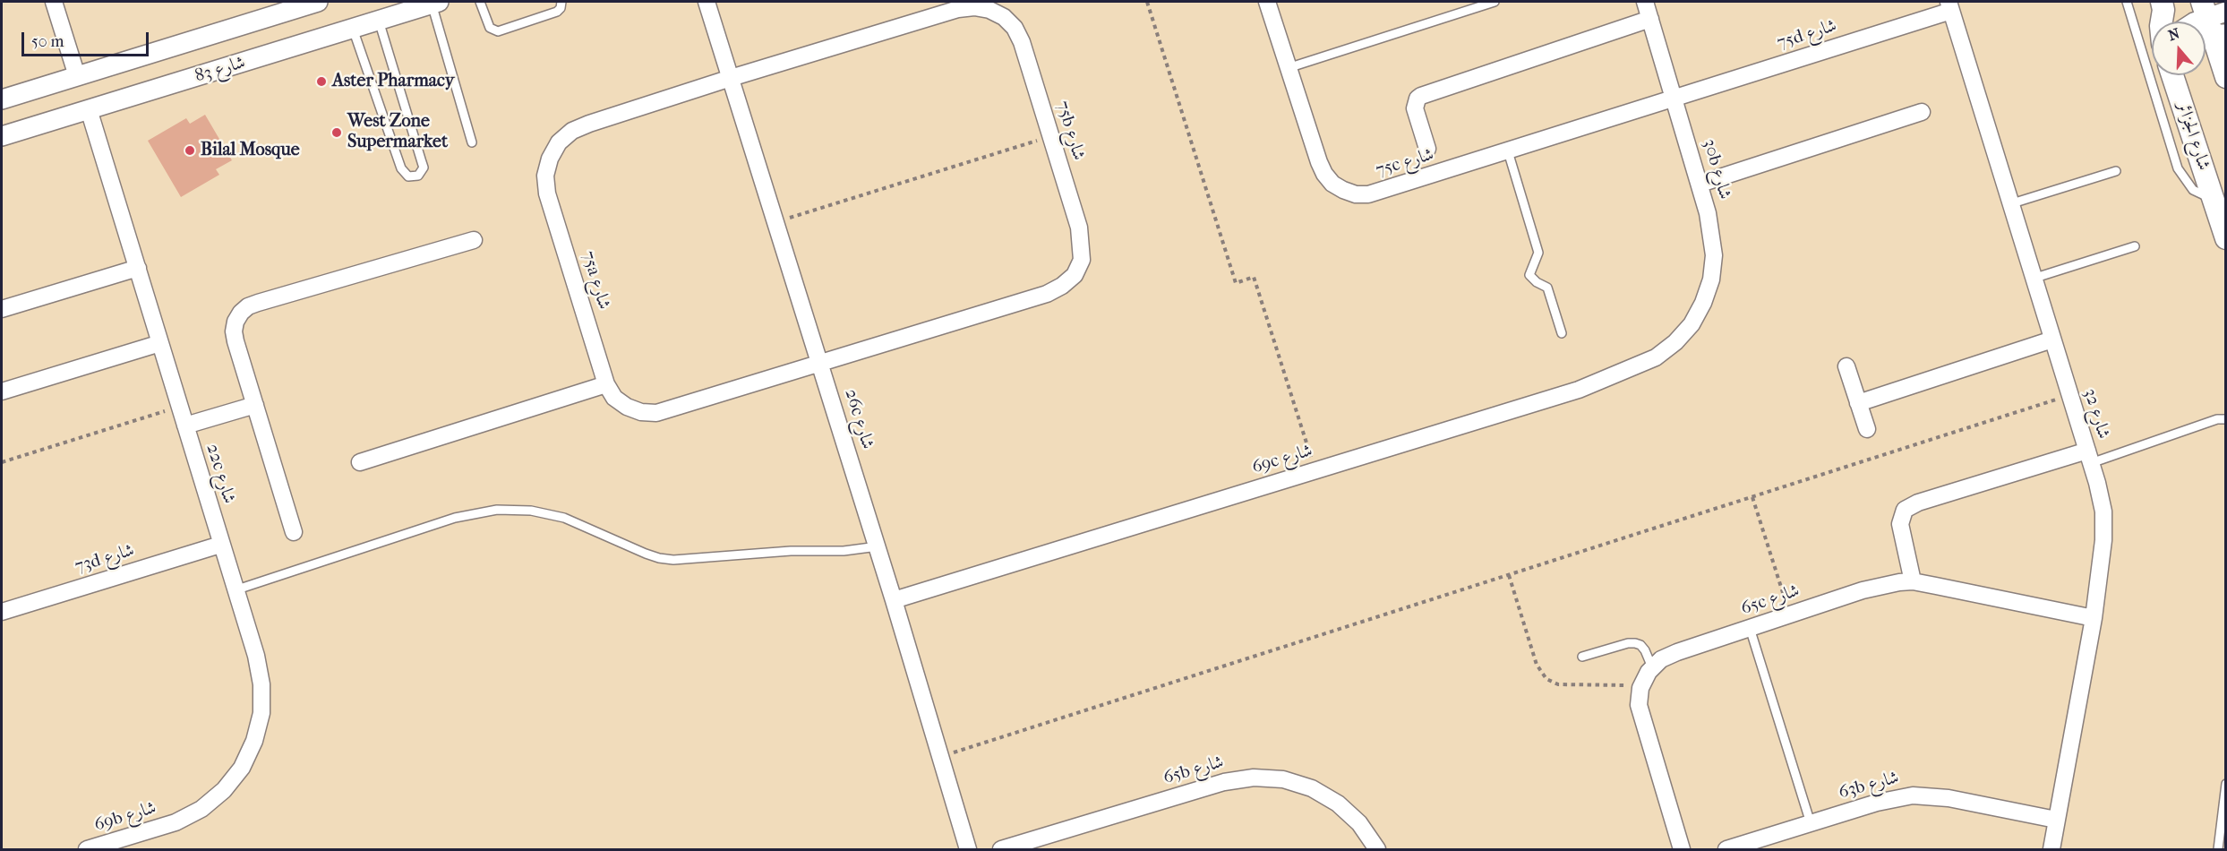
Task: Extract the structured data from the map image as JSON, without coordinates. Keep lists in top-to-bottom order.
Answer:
{
  "streets": {
    "main road": ["شارع الجزائر"],
    "street": [
      "75d شارع",
      "شارع 83",
      "75b شارع",
      "75c شارع",
      "30b شارع",
      "75a شارع",
      "شارع 32",
      "26c شارع",
      "69c شارع",
      "22c شارع",
      "73d شارع",
      "65c شارع",
      "65b شارع",
      "63b شارع",
      "69b شارع"
    ]
  },
  "crossings": [
    ["75d شارع", "75c شارع"],
    ["75d شارع", "30b شارع"],
    ["75d شارع", "شارع 32"],
    ["شارع 83", "22c شارع"],
    ["75b شارع", "75a شارع"],
    ["75b شارع", "26c شارع"],
    ["75c شارع", "30b شارع"],
    ["30b شارع", "69c شارع"],
    ["75a شارع", "26c شارع"],
    ["شارع 32", "65c شارع"],
    ["شارع 32", "63b شارع"],
    ["26c شارع", "69c شارع"],
    ["22c شارع", "73d شارع"],
    ["22c شارع", "69b شارع"]
  ],
  "places": ["Aster Pharmacy", "West Zone Supermarket", "Bilal Mosque"],
  "scale_bar": "50 m",
  "north": "top"
}
